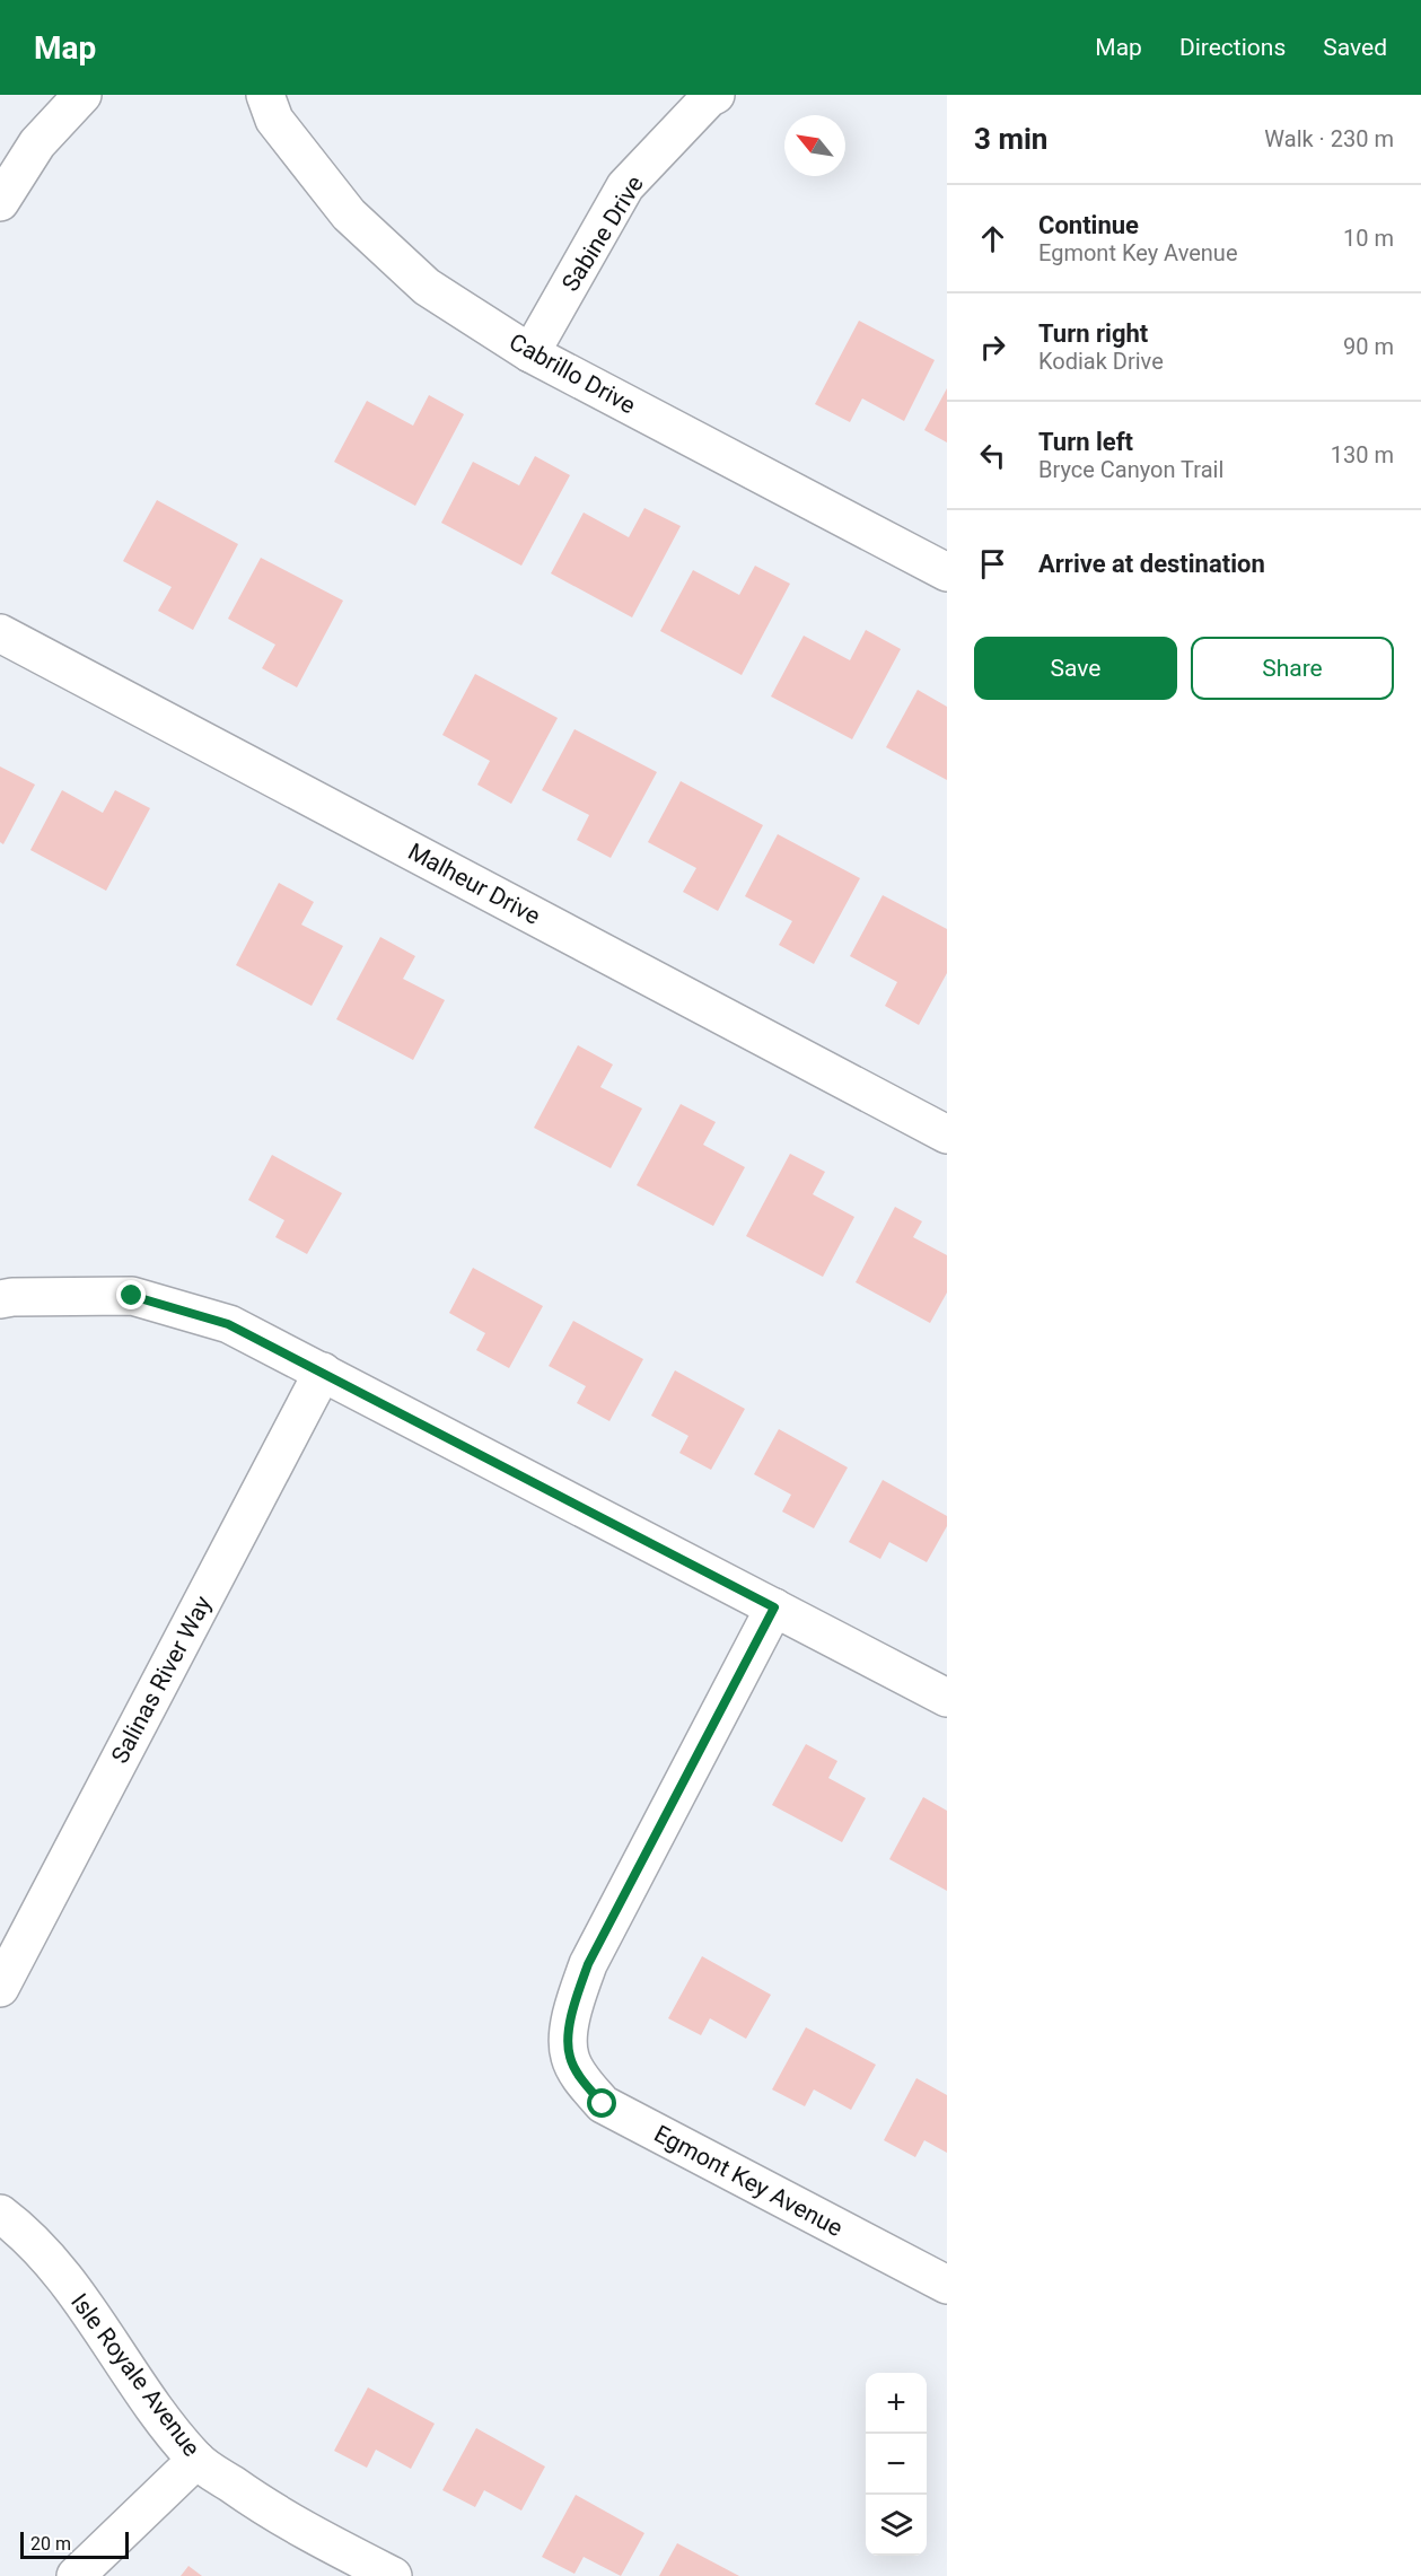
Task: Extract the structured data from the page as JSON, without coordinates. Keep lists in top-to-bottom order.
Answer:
{
  "streets": {
    "street": [
      "Sabine Drive",
      "Cabrillo Drive",
      "Malheur Drive",
      "Salinas River Way",
      "Egmont Key Avenue",
      "Isle Royale Avenue"
    ]
  },
  "crossings": [
    ["Sabine Drive", "Cabrillo Drive"]
  ],
  "scale_bar": "20 m",
  "north": "top left",
  "page": {
    "header": "Map",
    "nav": ["Map", "Directions", "Saved"],
    "heading": ["3 min", "Walk · 230 m"],
    "list": [
      ["Continue", "Egmont Key Avenue", "10 m"],
      ["Turn right", "Kodiak Drive", "90 m"],
      ["Turn left", "Bryce Canyon Trail", "130 m"],
      "Arrive at destination"
    ],
    "buttons": ["Save", "Share"],
    "map_buttons": ["+", "−"],
    "scale": "20 m"
  }
}
